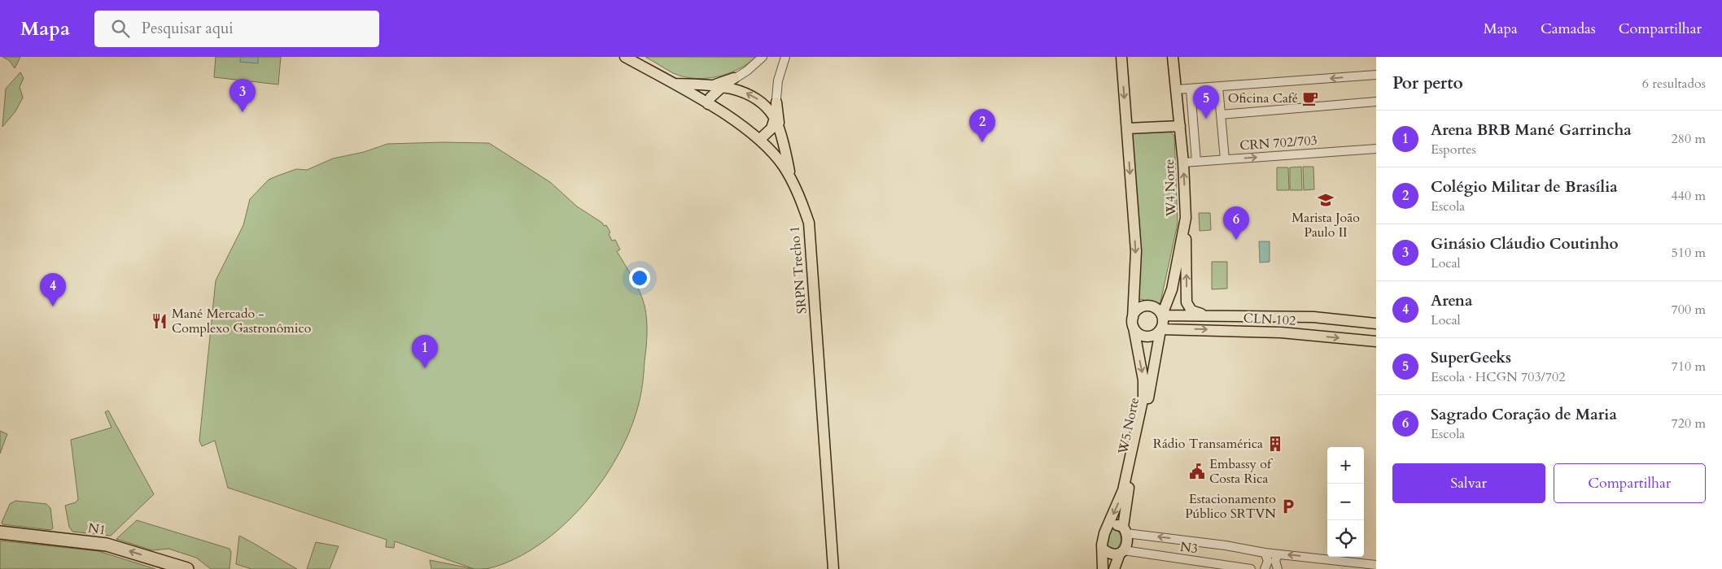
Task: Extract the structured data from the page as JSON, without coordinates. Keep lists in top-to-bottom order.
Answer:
{
  "streets": {
    "highway": ["N1"],
    "main road": [
      "W4 Norte",
      "SRPN Trecho 1",
      "CLN 102",
      "W5 Norte"
    ],
    "street": ["CRN 702/703", "N3"]
  },
  "crossings": [
    ["CRN 702/703", "W4 Norte"],
    ["W4 Norte", "CLN 102"],
    ["W4 Norte", "W5 Norte"],
    ["CLN 102", "W5 Norte"],
    ["W5 Norte", "N3"]
  ],
  "one_way": ["N1"],
  "places": {
    "cafe": ["Oficina Café"],
    "school or university": ["Marista João Paulo II"],
    "restaurant": ["Mané Mercado - Complexo Gastronômico"],
    "building": ["Rádio Transamérica"],
    "public building": ["Embassy of Costa Rica"],
    "parking": ["Estacionamento Público SRTVN"]
  },
  "page": {
    "header": "Mapa",
    "search": "Pesquisar aqui",
    "nav": ["Mapa", "Camadas", "Compartilhar"],
    "heading": ["Por perto", "6 resultados"],
    "pins": [
      "3",
      "5",
      "2",
      "6",
      "4",
      "1"
    ],
    "list": [
      {
        "mark": "1",
        "name": "Arena BRB Mané Garrincha",
        "note": "Esportes",
        "value": "280 m"
      },
      {
        "mark": "2",
        "name": "Colégio Militar de Brasília",
        "note": "Escola",
        "value": "440 m"
      },
      {
        "mark": "3",
        "name": "Ginásio Cláudio Coutinho",
        "note": "Local",
        "value": "510 m"
      },
      {
        "mark": "4",
        "name": "Arena",
        "note": "Local",
        "value": "700 m"
      },
      {
        "mark": "5",
        "name": "SuperGeeks",
        "note": "Escola · HCGN 703/702",
        "value": "710 m"
      },
      {
        "mark": "6",
        "name": "Sagrado Coração de Maria",
        "note": "Escola",
        "value": "720 m"
      }
    ],
    "map_buttons": ["+", "−"],
    "buttons": ["Salvar", "Compartilhar"]
  }
}
